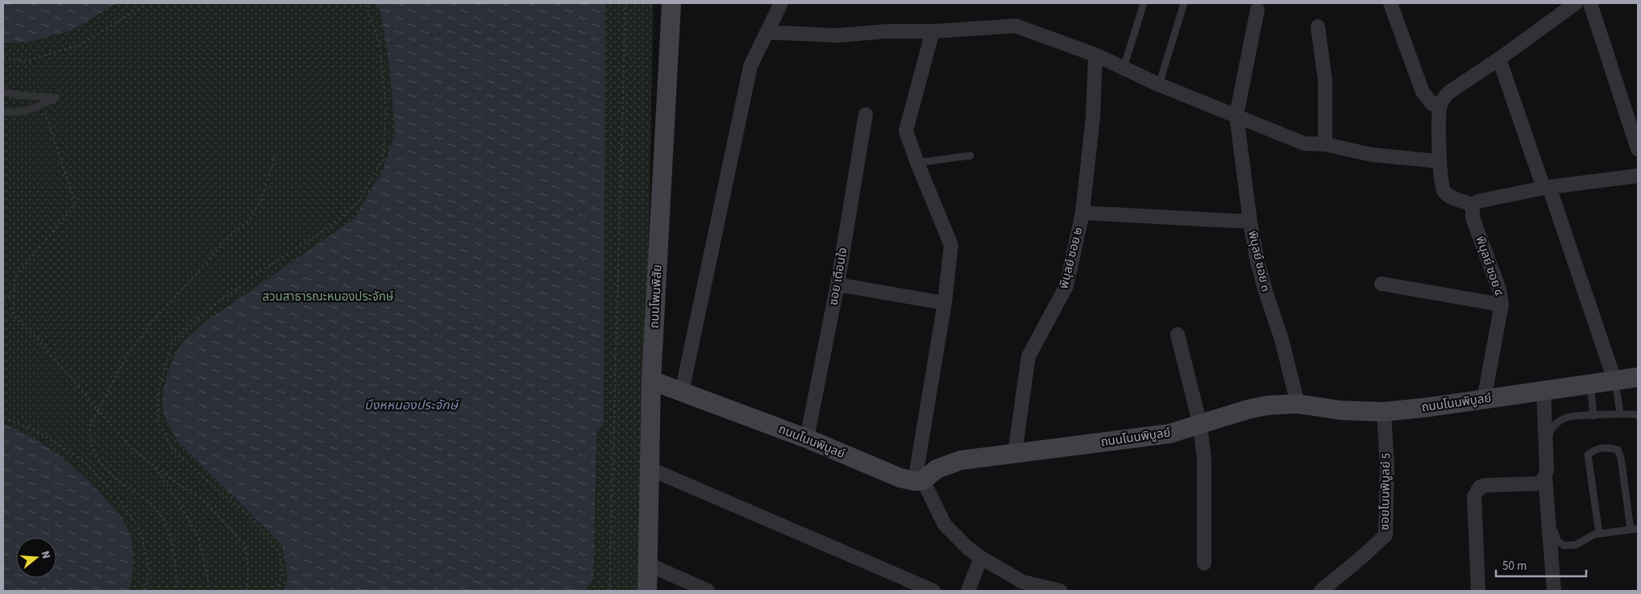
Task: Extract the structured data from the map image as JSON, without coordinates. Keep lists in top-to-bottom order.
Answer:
{
  "streets": {
    "street": [
      "พิบุลย์ ซอย ๒",
      "พิบุลย์ ซอย ๓",
      "พิบุลย์ ซอย ๔",
      "ซอย เตือนใจ",
      "ถนนโพนพิสัย",
      "ถนนโนนพิบูลย์",
      "ซอยโนนพิบูลย์ 5"
    ]
  },
  "crossings": [
    ["พิบุลย์ ซอย ๒", "ถนนโนนพิบูลย์"],
    ["พิบุลย์ ซอย ๓", "ถนนโนนพิบูลย์"],
    ["พิบุลย์ ซอย ๔", "ถนนโนนพิบูลย์"],
    ["ซอย เตือนใจ", "ถนนโนนพิบูลย์"],
    ["ถนนโพนพิสัย", "ถนนโนนพิบูลย์"],
    ["ถนนโนนพิบูลย์", "ซอยโนนพิบูลย์ 5"]
  ],
  "water": ["บึงหหนองประจักษ์"],
  "parks": ["สวนสาธารณะหนองประจักษ์"],
  "scale_bar": "50 m",
  "north": "right"
}
